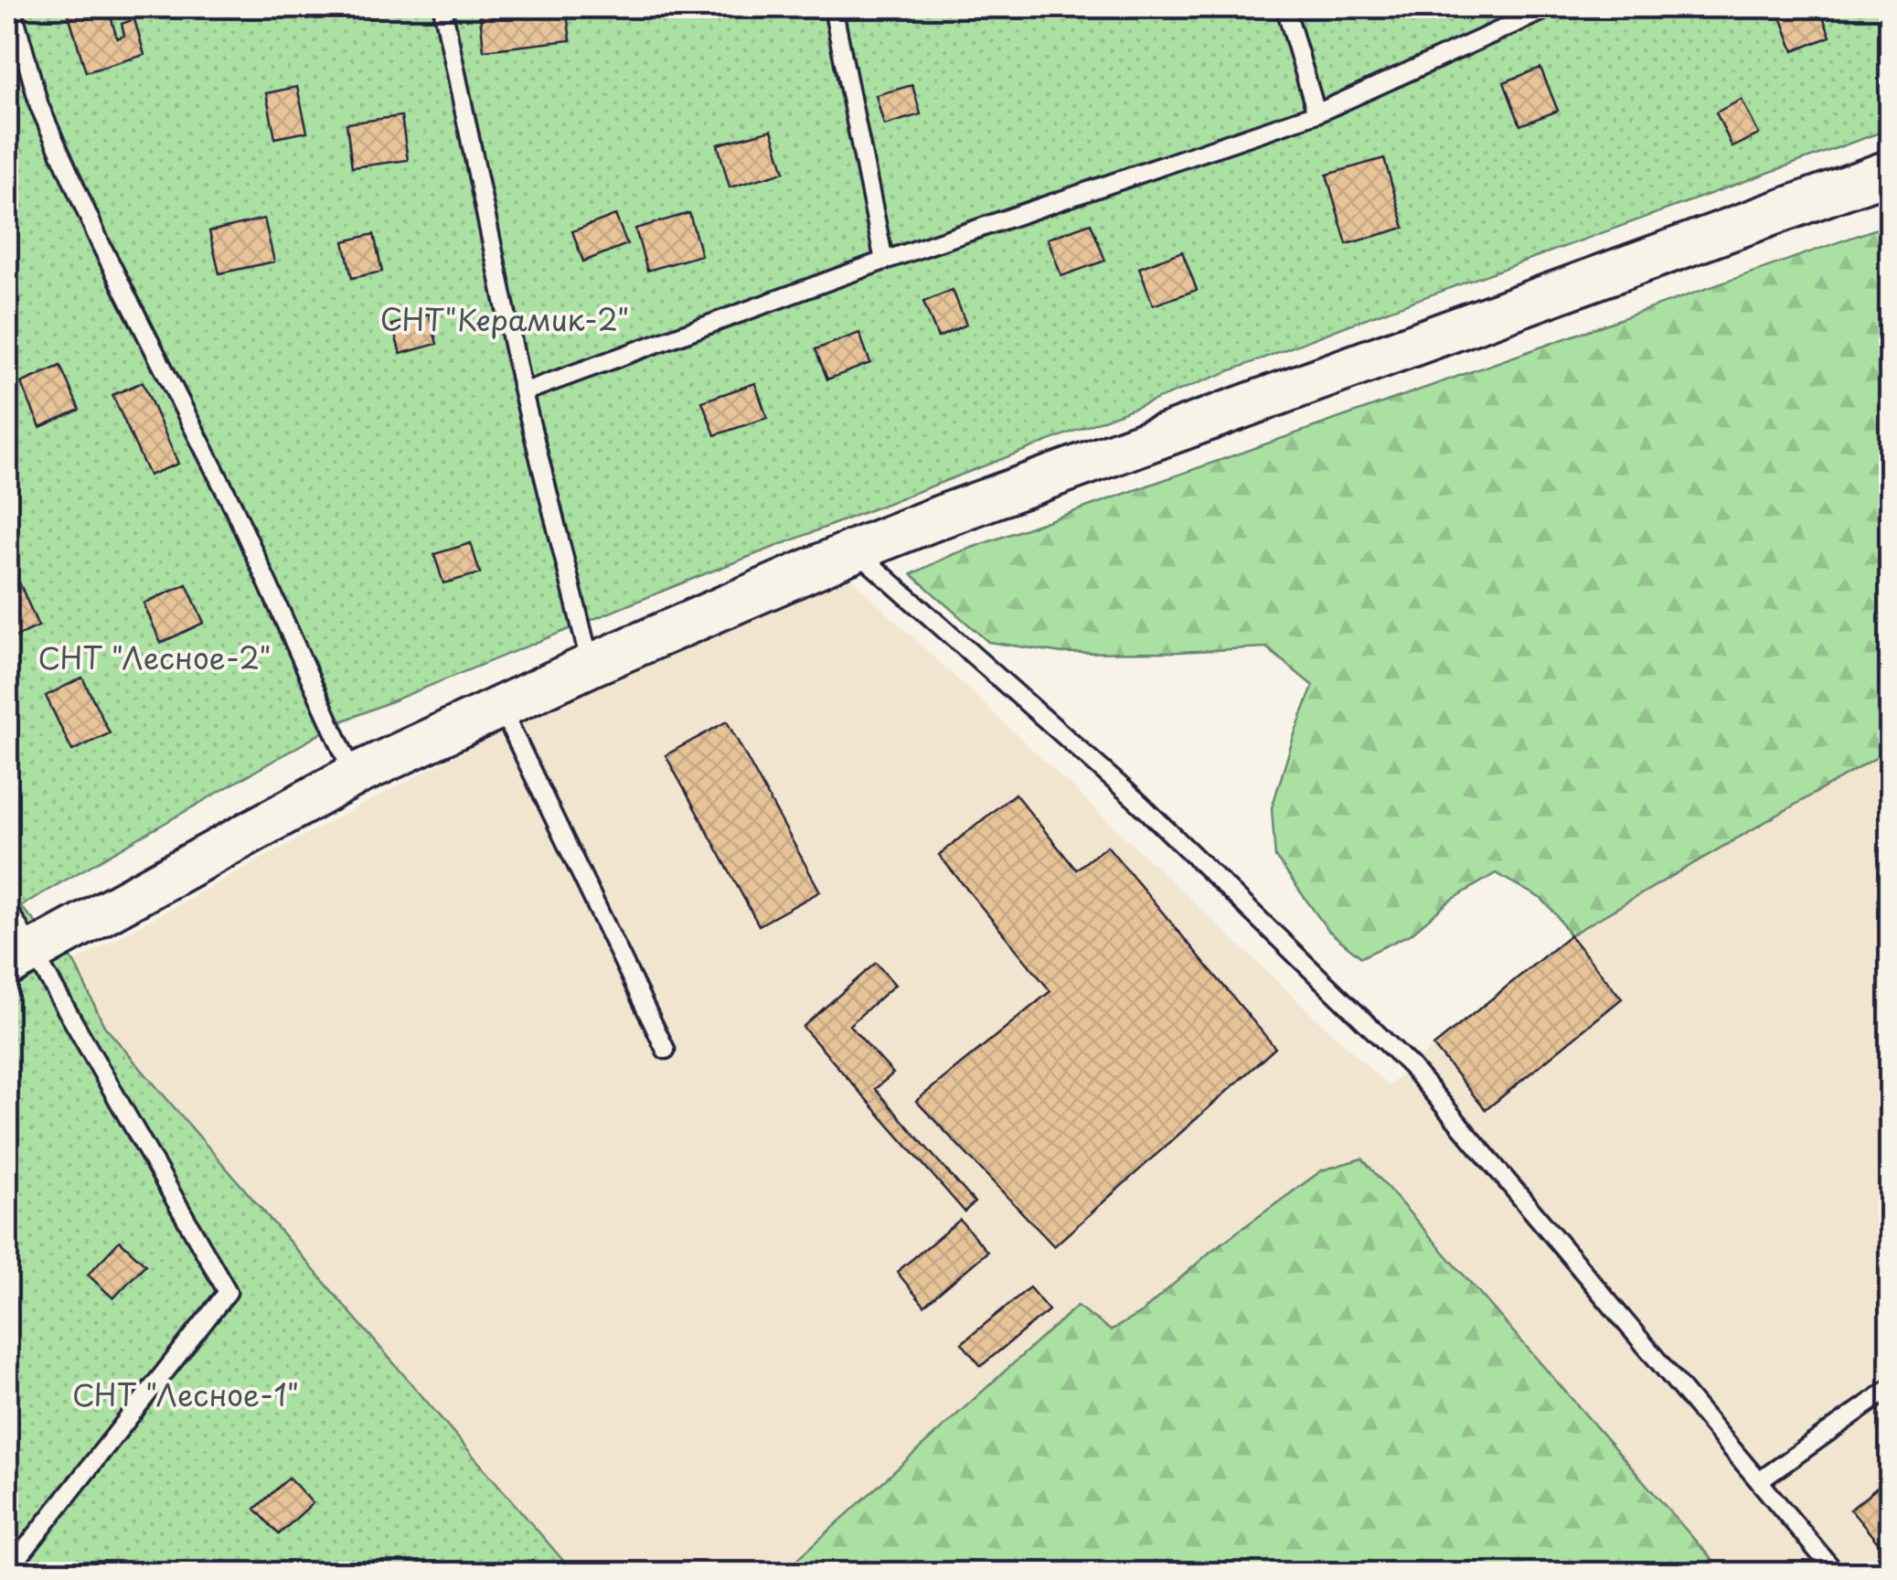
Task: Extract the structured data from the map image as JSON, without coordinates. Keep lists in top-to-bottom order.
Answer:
{
  "parks": ["СНТ\"Керамик-2\"", "СНТ \"Лесное-2\"", "СНТ \"Лесное-1\""]
}
